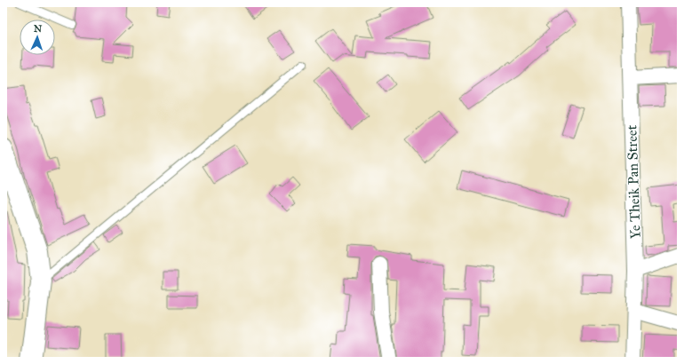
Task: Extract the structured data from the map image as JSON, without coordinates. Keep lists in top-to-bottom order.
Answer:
{
  "streets": {
    "street": ["Ye Theik Pan Street"]
  },
  "north": "top"
}
